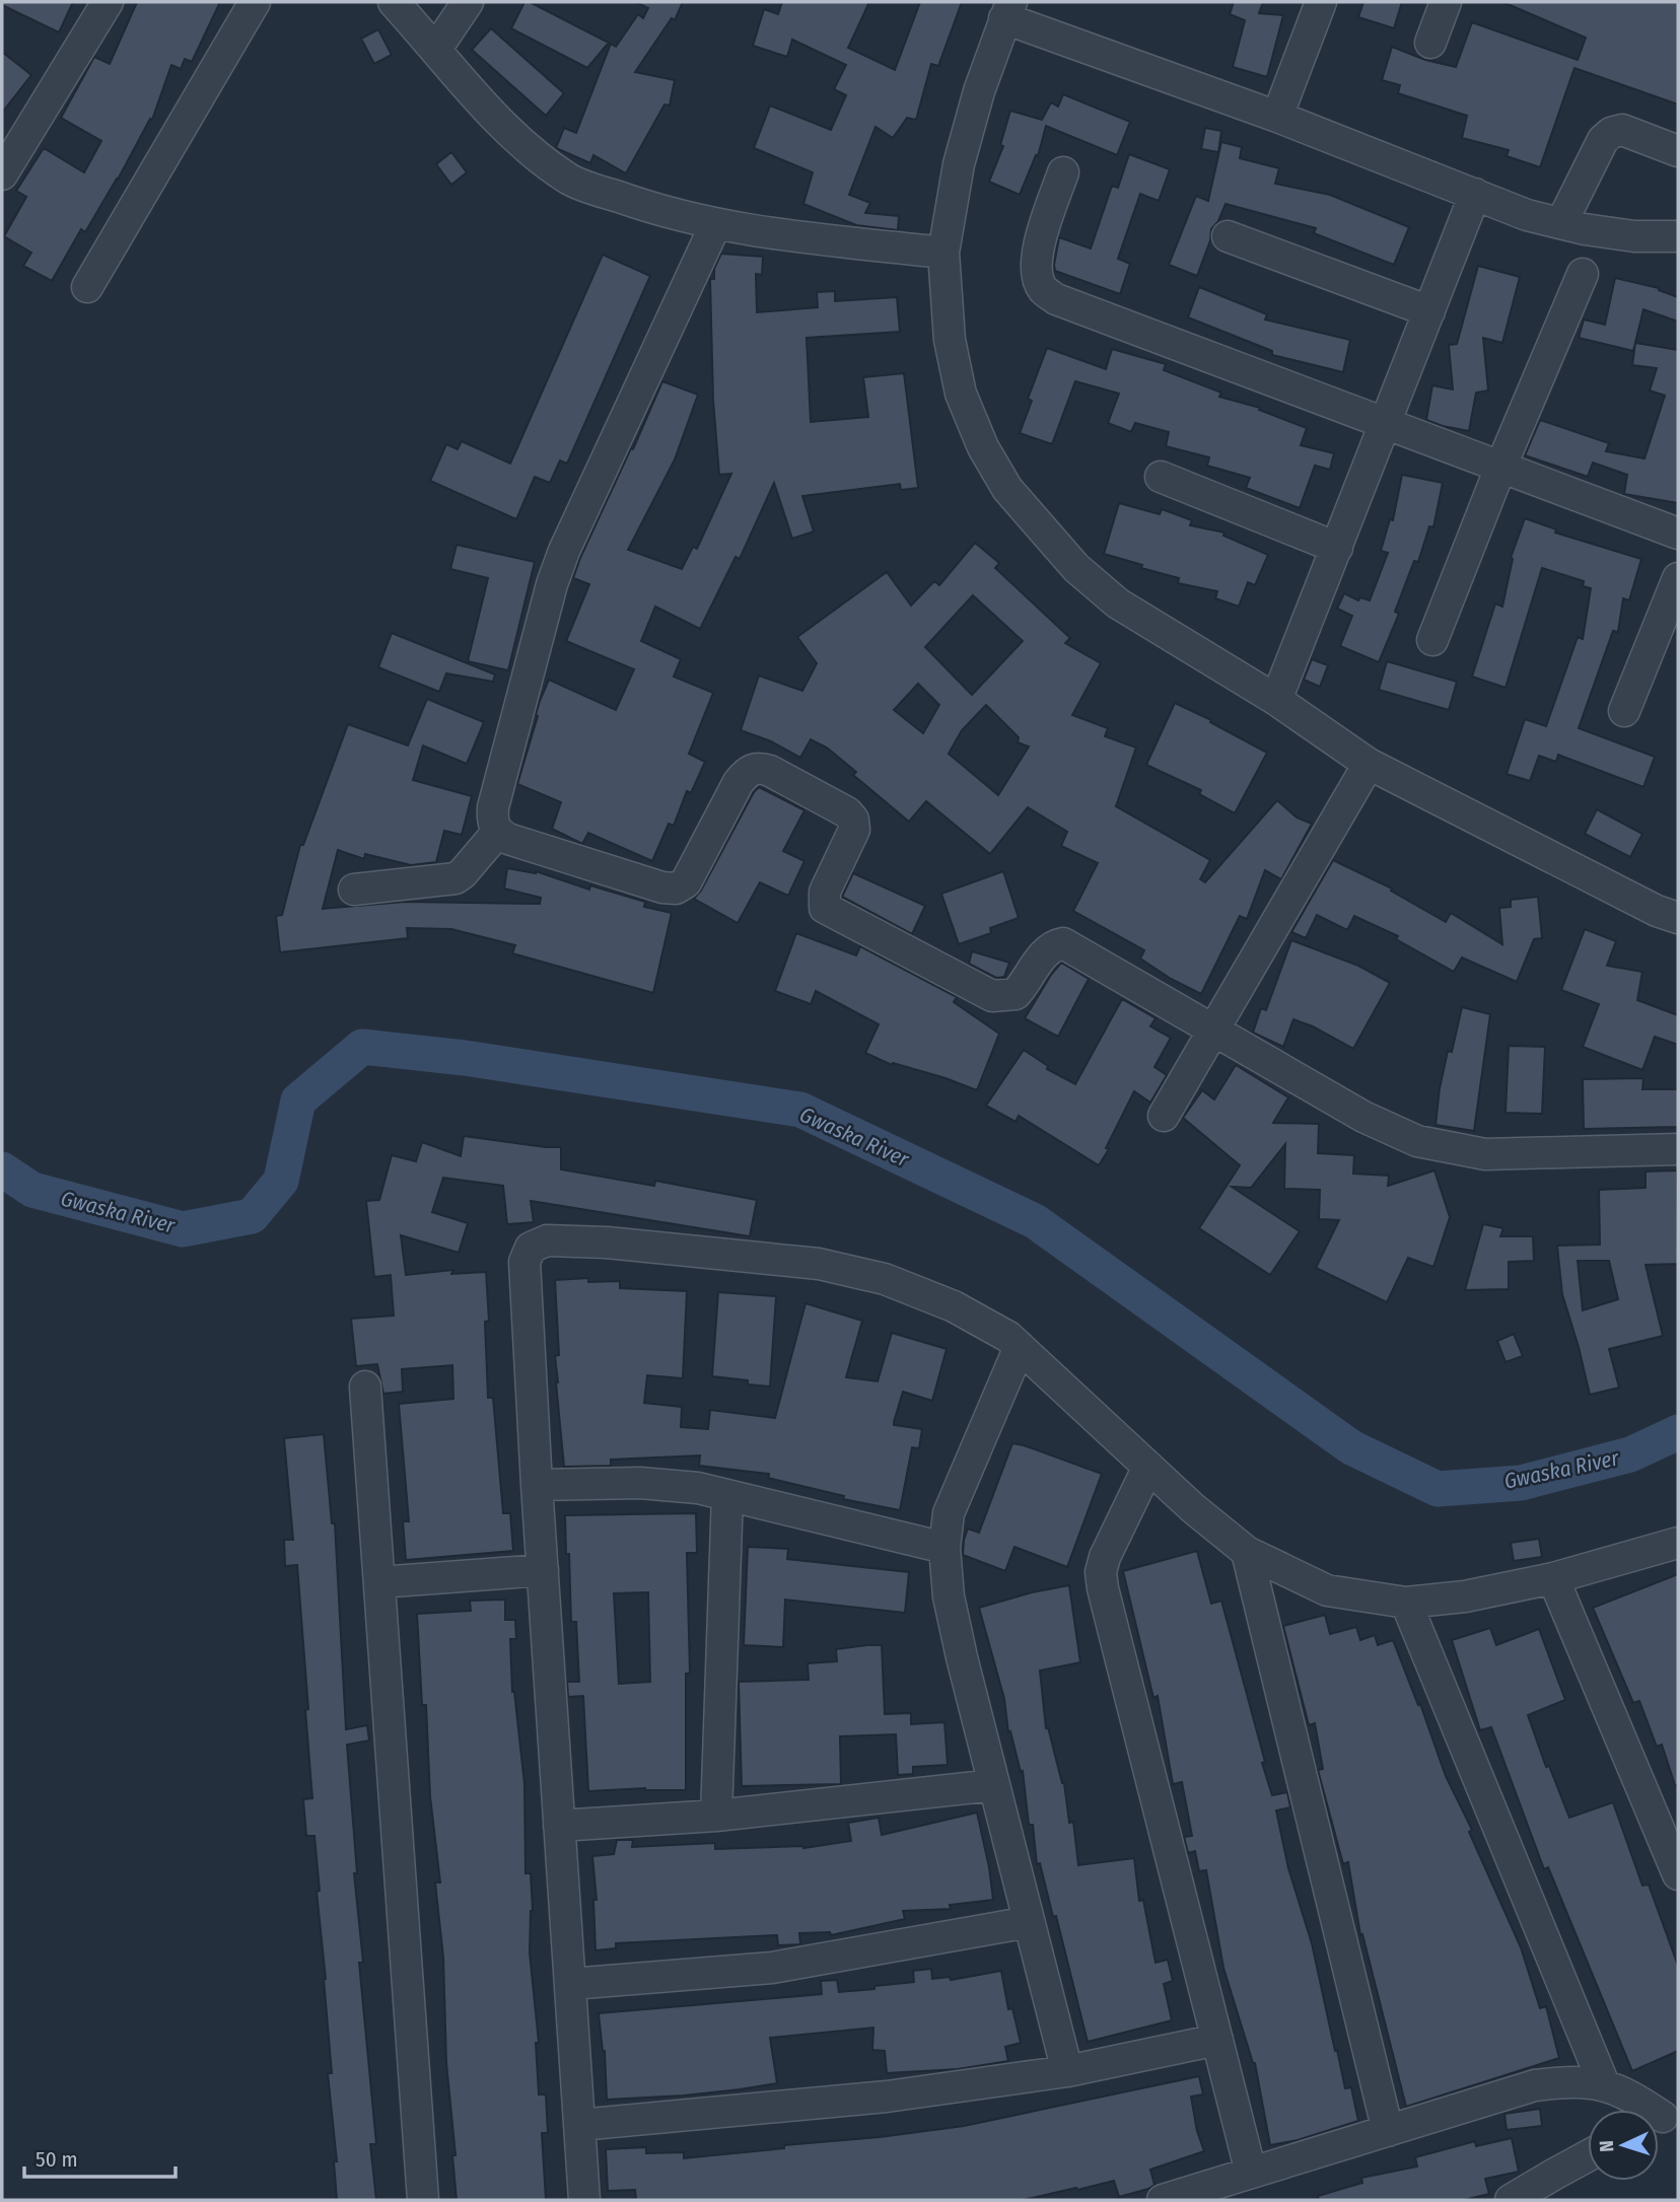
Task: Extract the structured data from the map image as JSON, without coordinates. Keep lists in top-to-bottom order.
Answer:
{
  "water": ["Gwaska River"],
  "scale_bar": "50 m",
  "north": "left"
}
